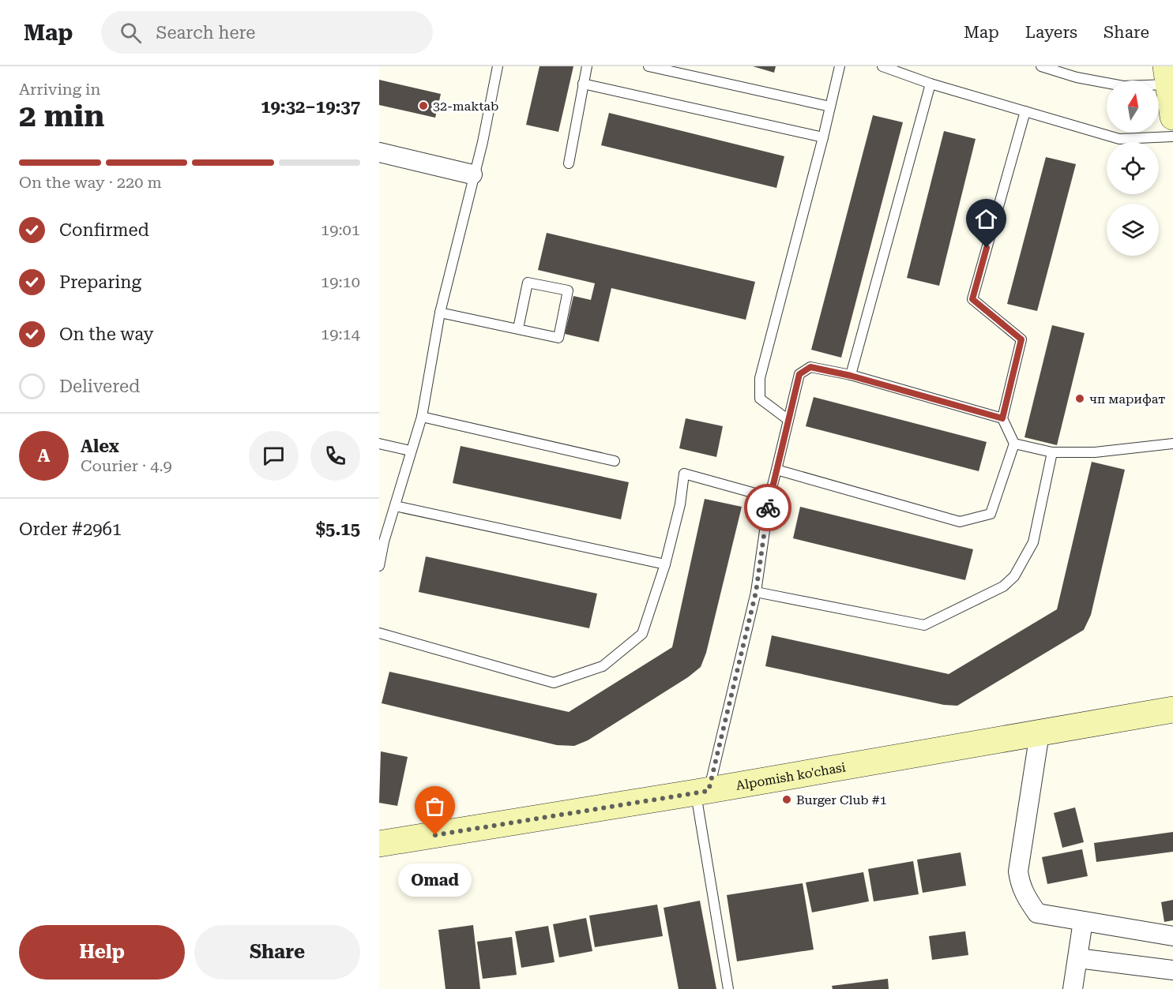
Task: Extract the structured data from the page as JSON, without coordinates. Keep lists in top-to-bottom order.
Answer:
{
  "streets": {
    "street": ["Alpomish ko'chasi"]
  },
  "places": [
    "32-maktab",
    "чп марифат",
    "Burger Club #1",
    "Omad"
  ],
  "north": "top",
  "page": {
    "header": "Map",
    "search": "Search here",
    "nav": ["Map", "Layers", "Share"],
    "heading": ["2 min", "Arriving in", "19:32–19:37"],
    "panel": [
      "Alex",
      "Courier · 4.9",
      "Order #2961",
      "$5.15"
    ],
    "bar": "On the way · 220 m",
    "list": [
      ["Confirmed", "19:01"],
      ["Preparing", "19:10"],
      ["On the way", "19:14"],
      "Delivered"
    ],
    "round": "A",
    "bubble": "Omad",
    "buttons": ["Help", "Share"]
  }
}
